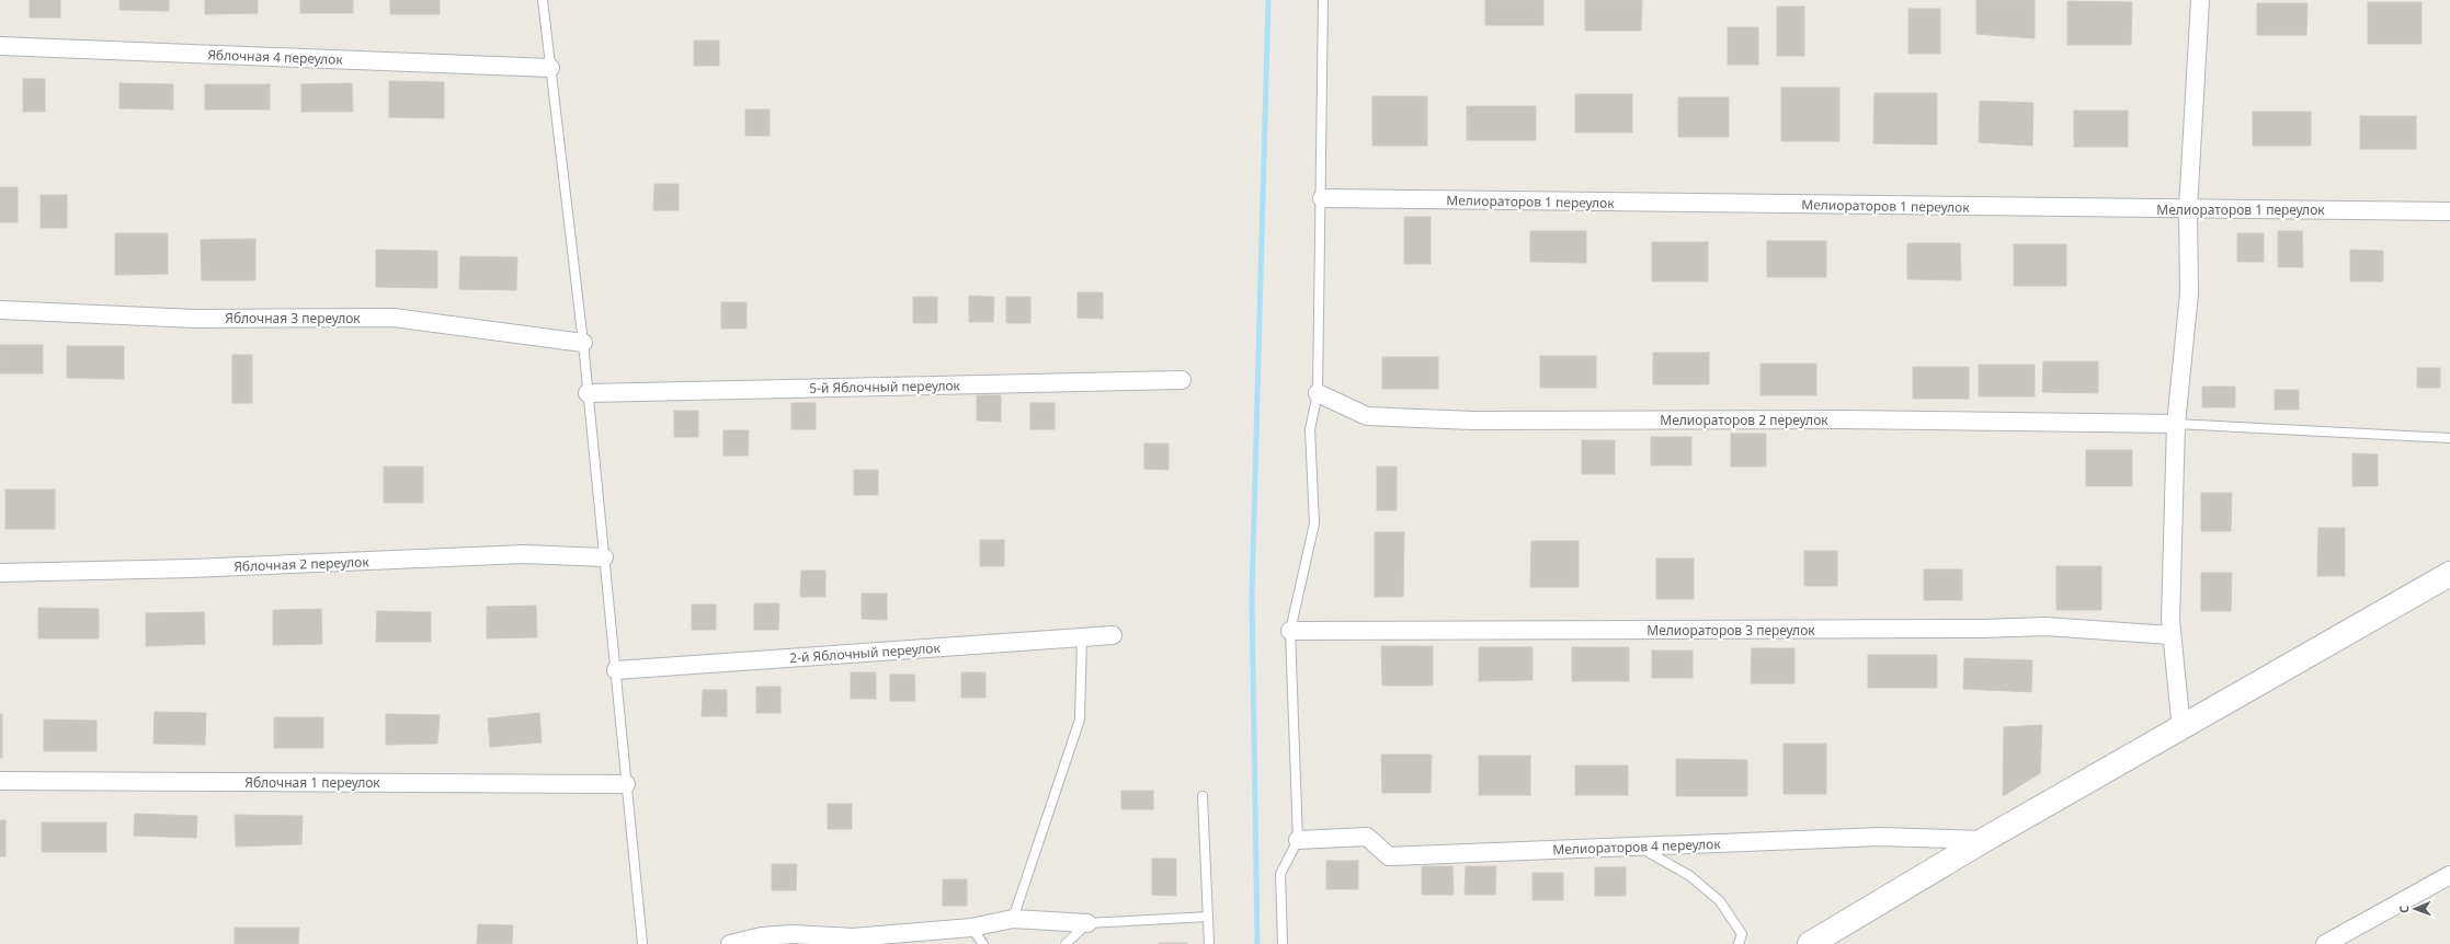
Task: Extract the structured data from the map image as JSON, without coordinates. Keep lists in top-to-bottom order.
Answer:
{
  "streets": {
    "street": [
      "Яблочная 4 переулок",
      "Мелиораторов 1 переулок",
      "Яблочная 3 переулок",
      "5-й Яблочный переулок",
      "Мелиораторов 2 переулок",
      "Яблочная 2 переулок",
      "Мелиораторов 3 переулок",
      "2-й Яблочный переулок",
      "Яблочная 1 переулок",
      "Мелиораторов 4 переулок"
    ]
  },
  "north": "left"
}
